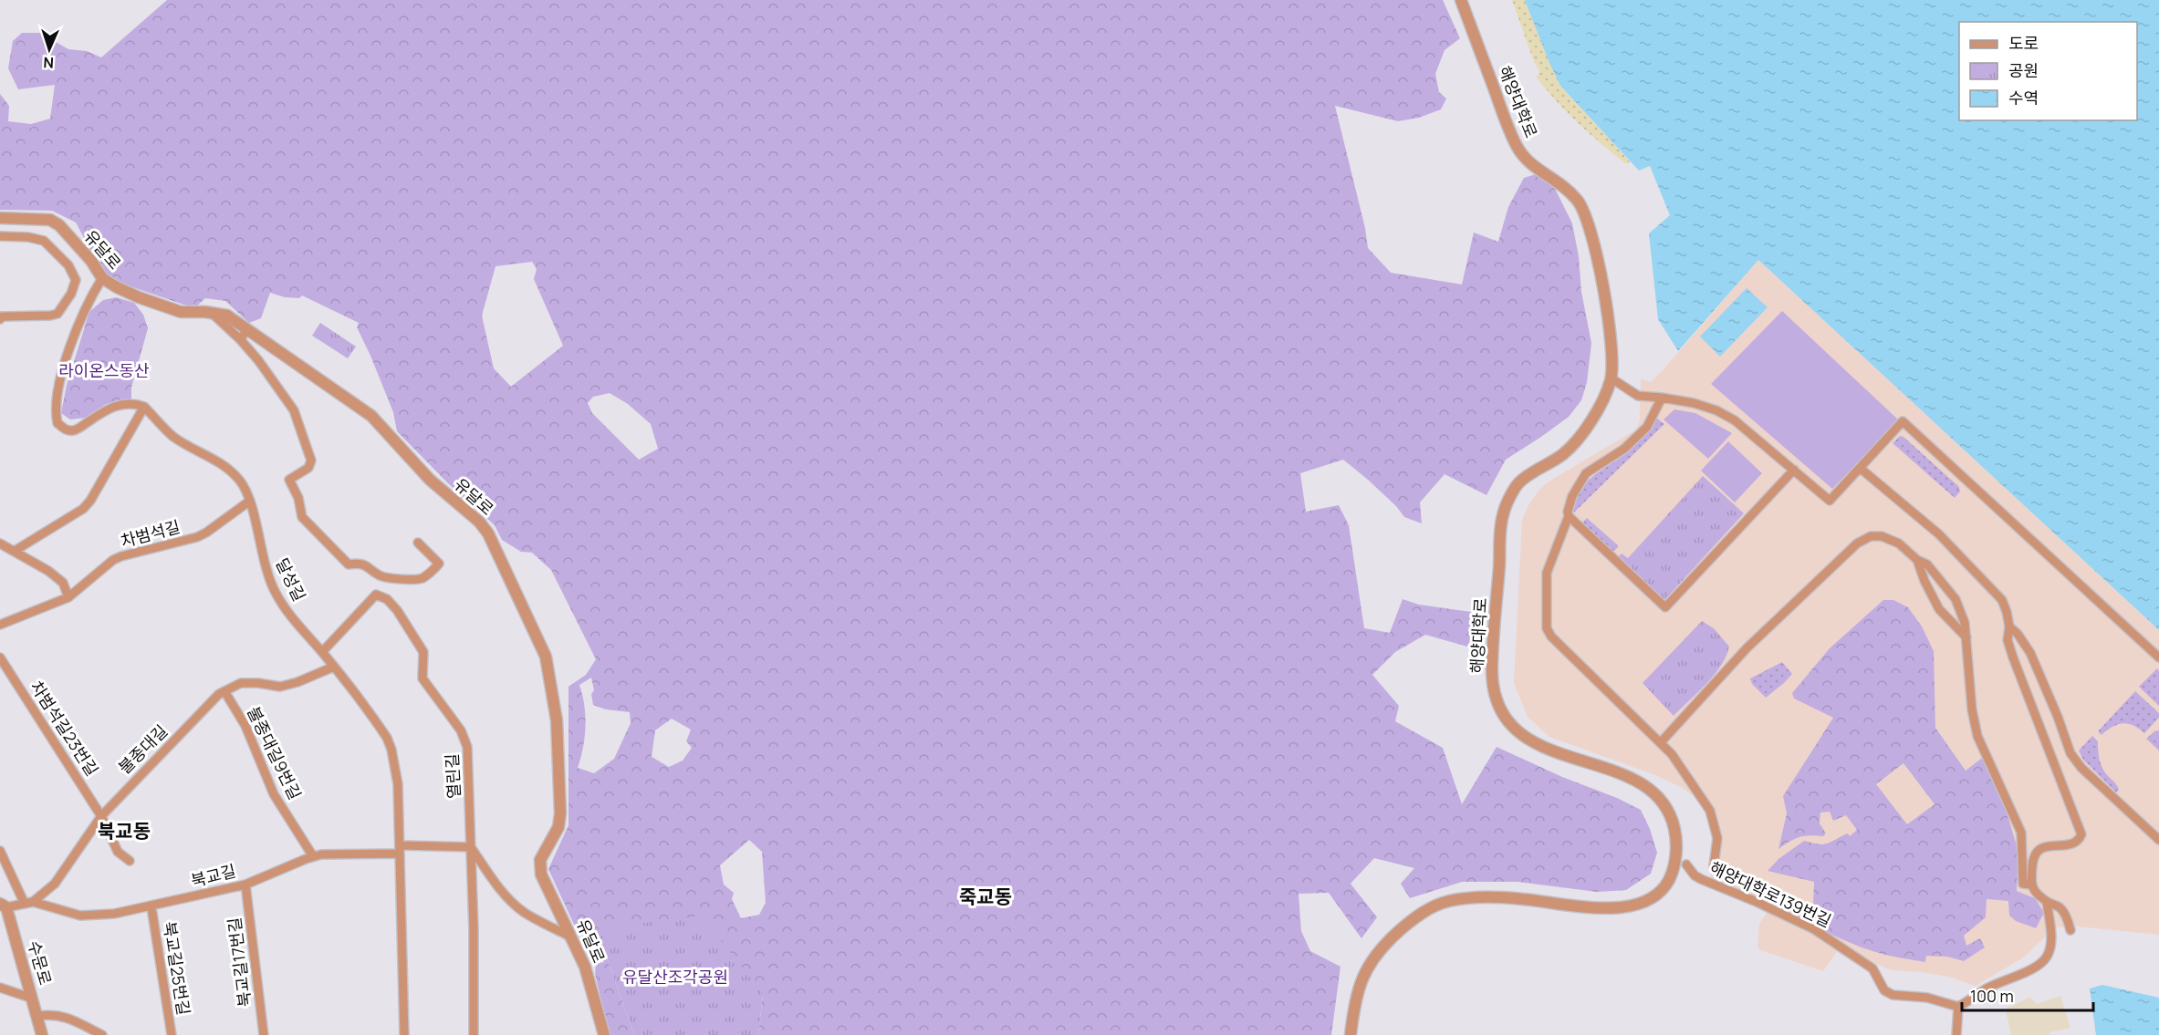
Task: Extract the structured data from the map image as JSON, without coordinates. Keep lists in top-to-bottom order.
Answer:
{
  "streets": {
    "street": [
      "해양대학로",
      "유달로",
      "차범석길",
      "달성길",
      "차범석길23번길",
      "불종대길",
      "불종대길9번길",
      "열린길",
      "북교길",
      "해양대학로139번길",
      "북교길17번길",
      "수문로",
      "북교길25번길"
    ]
  },
  "crossings": [
    ["차범석길", "달성길"],
    ["달성길", "불종대길"],
    ["달성길", "열린길"],
    ["달성길", "북교길"],
    ["차범석길23번길", "불종대길"],
    ["불종대길", "불종대길9번길"],
    ["불종대길", "북교길"],
    ["불종대길", "수문로"],
    ["불종대길9번길", "북교길"],
    ["열린길", "북교길"],
    ["북교길", "북교길17번길"],
    ["북교길", "북교길25번길"]
  ],
  "districts": ["북교동", "죽교동"],
  "parks": ["라이온스동산", "유달산조각공원"],
  "legend": ["도로", "공원", "수역"],
  "scale_bar": "100 m",
  "north": "bottom"
}
